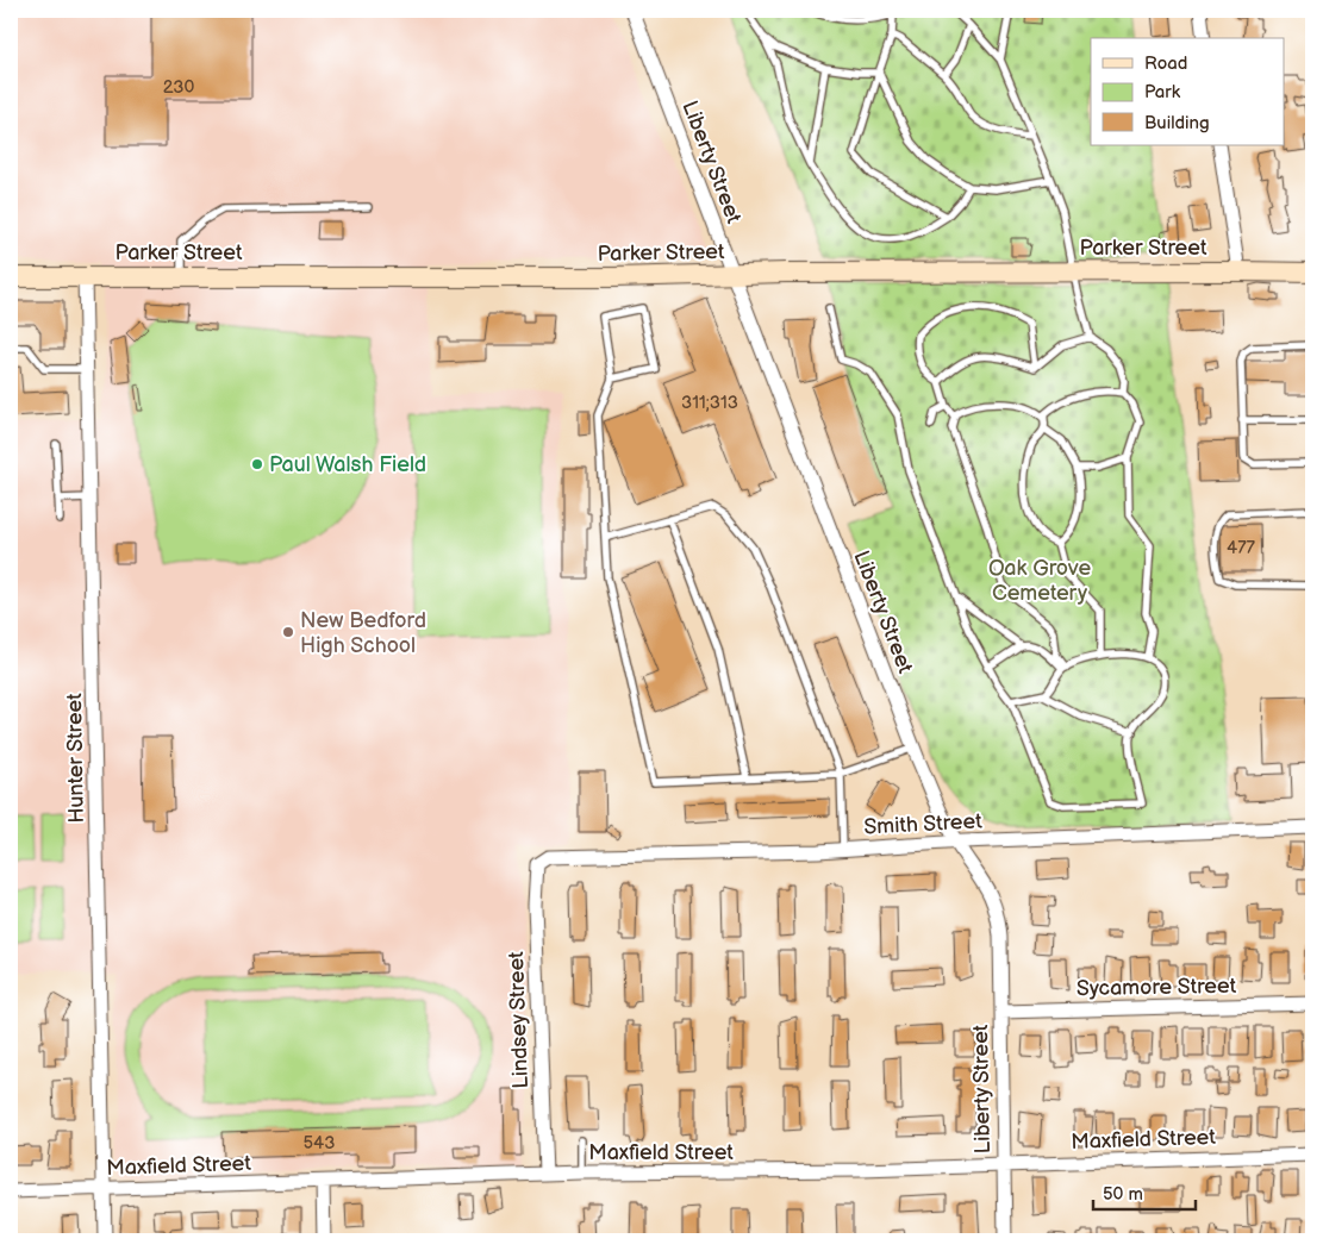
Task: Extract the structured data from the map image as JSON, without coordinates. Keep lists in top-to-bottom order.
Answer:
{
  "streets": {
    "main road": ["Parker Street"],
    "street": [
      "Liberty Street",
      "Hunter Street",
      "Smith Street",
      "Sycamore Street",
      "Lindsey Street",
      "Maxfield Street"
    ]
  },
  "crossings": [
    ["Liberty Street", "Parker Street"],
    ["Liberty Street", "Smith Street"],
    ["Liberty Street", "Sycamore Street"],
    ["Liberty Street", "Maxfield Street"],
    ["Parker Street", "Hunter Street"],
    ["Hunter Street", "Maxfield Street"],
    ["Smith Street", "Lindsey Street"],
    ["Lindsey Street", "Maxfield Street"]
  ],
  "parks": ["Oak Grove Cemetery"],
  "places": ["Paul Walsh Field", "New Bedford High School"],
  "house_numbers": [
    "230",
    "311;313",
    "477",
    "543"
  ],
  "legend": ["Road", "Park", "Building"],
  "scale_bar": "50 m"
}
